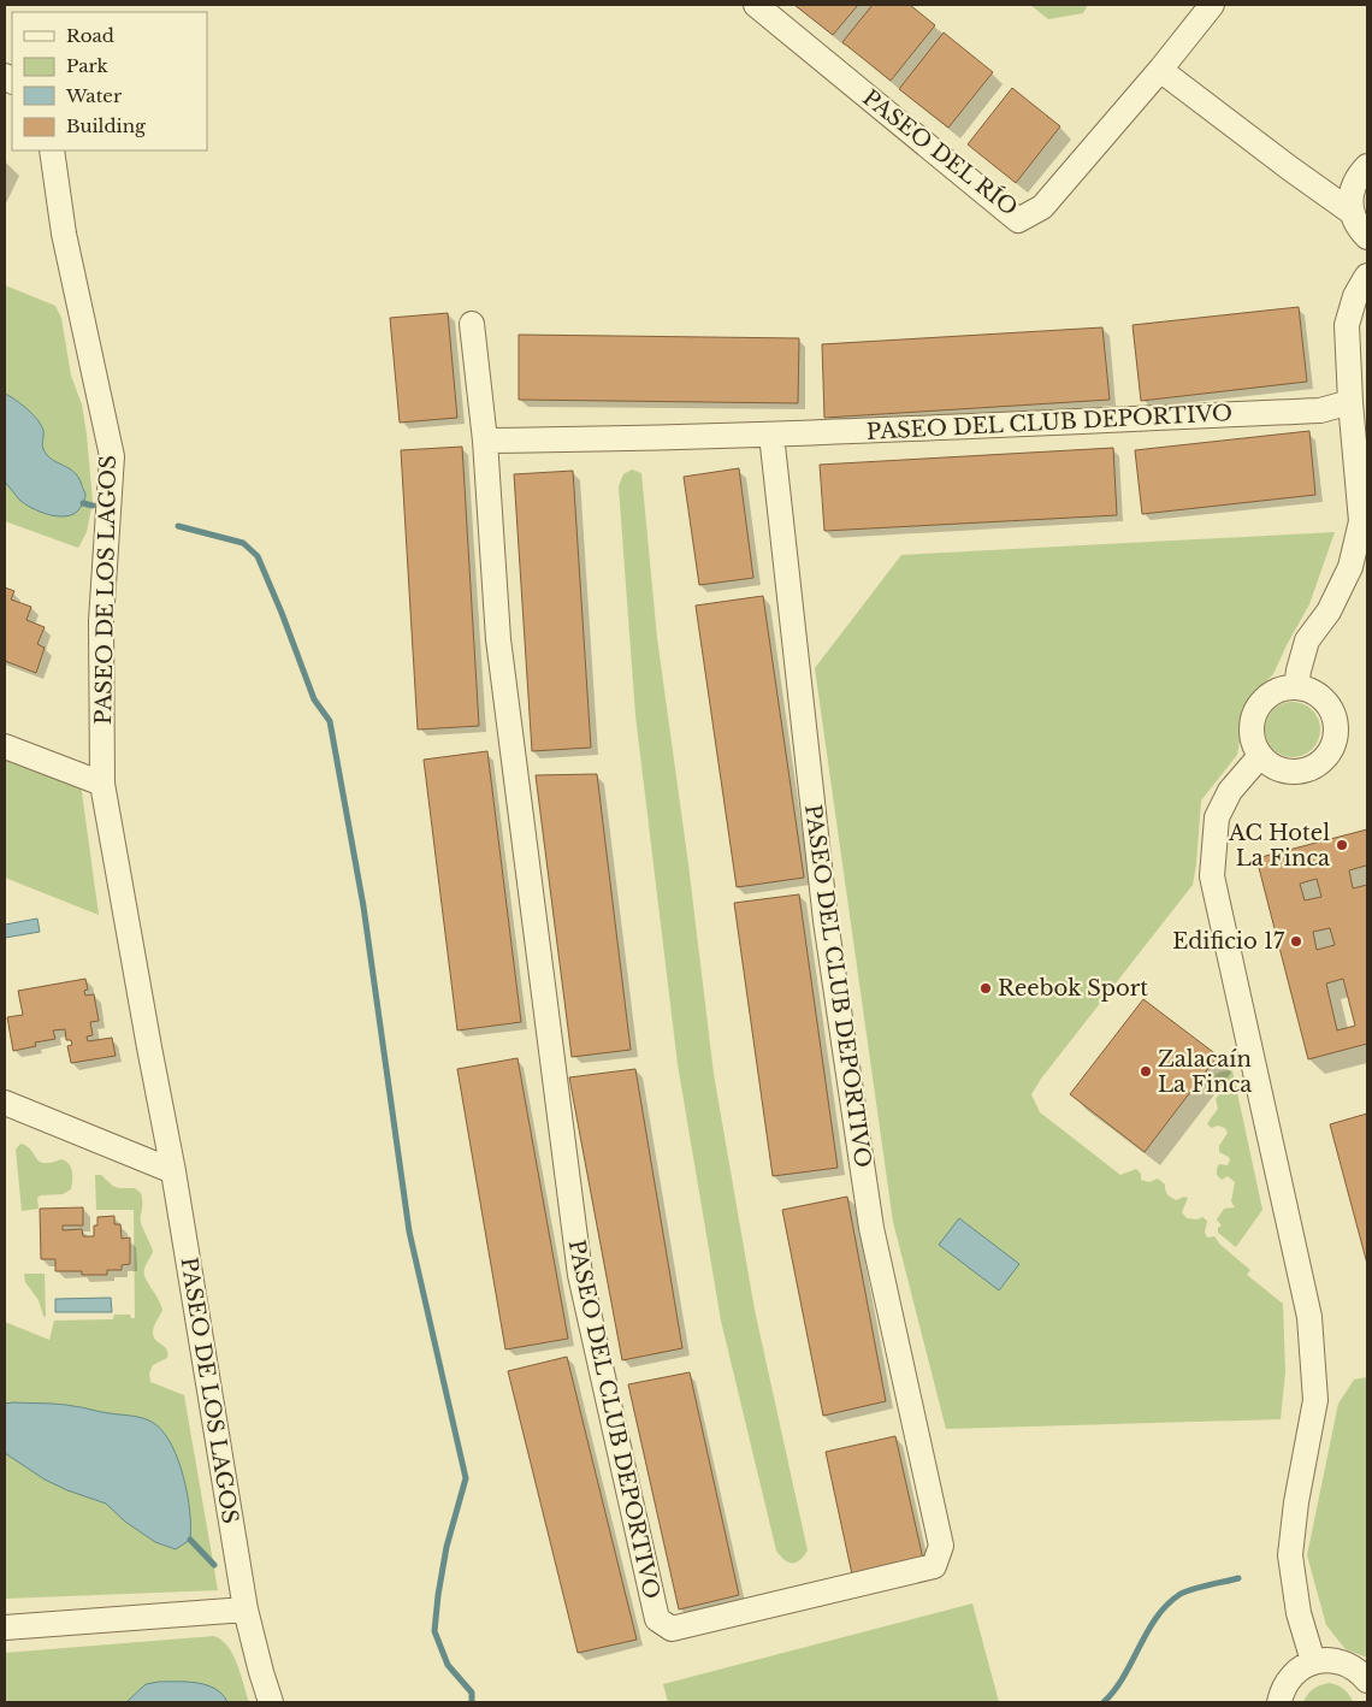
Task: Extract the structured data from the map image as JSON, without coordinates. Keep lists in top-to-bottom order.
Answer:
{
  "streets": {
    "street": ["PASEO DEL RÍO", "PASEO DEL CLUB DEPORTIVO", "PASEO DE LOS LAGOS"]
  },
  "places": [
    "AC Hotel La Finca",
    "Edificio 17",
    "Reebok Sport",
    "Zalacaín La Finca"
  ],
  "legend": [
    "Road",
    "Park",
    "Water",
    "Building"
  ]
}
